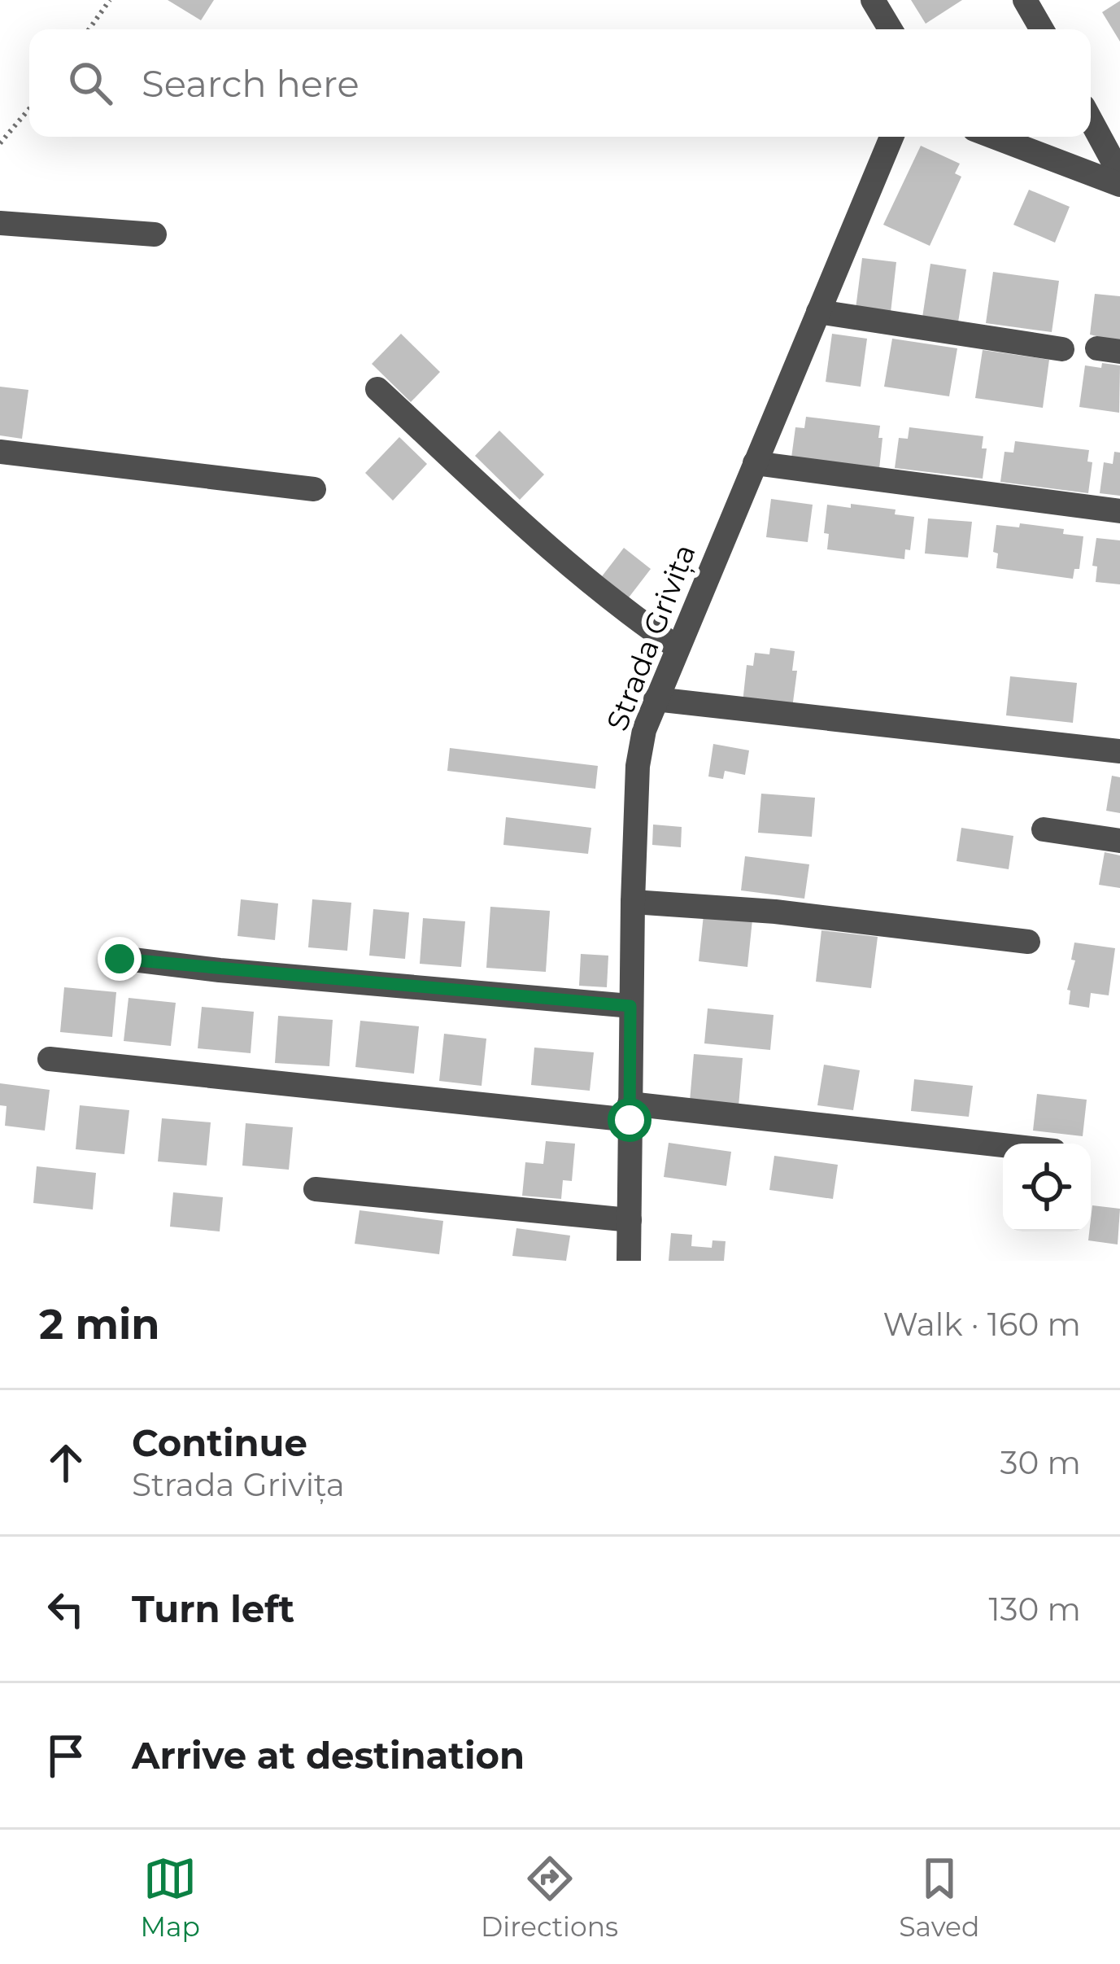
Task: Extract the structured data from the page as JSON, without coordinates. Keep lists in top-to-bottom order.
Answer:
{
  "streets": {
    "street": ["Strada Grivița"]
  },
  "page": {
    "search": "Search here",
    "heading": ["2 min", "Walk · 160 m"],
    "list": [
      ["Continue", "Strada Grivița", "30 m"],
      ["Turn left", "130 m"],
      "Arrive at destination"
    ],
    "nav": ["Map", "Directions", "Saved"]
  }
}
